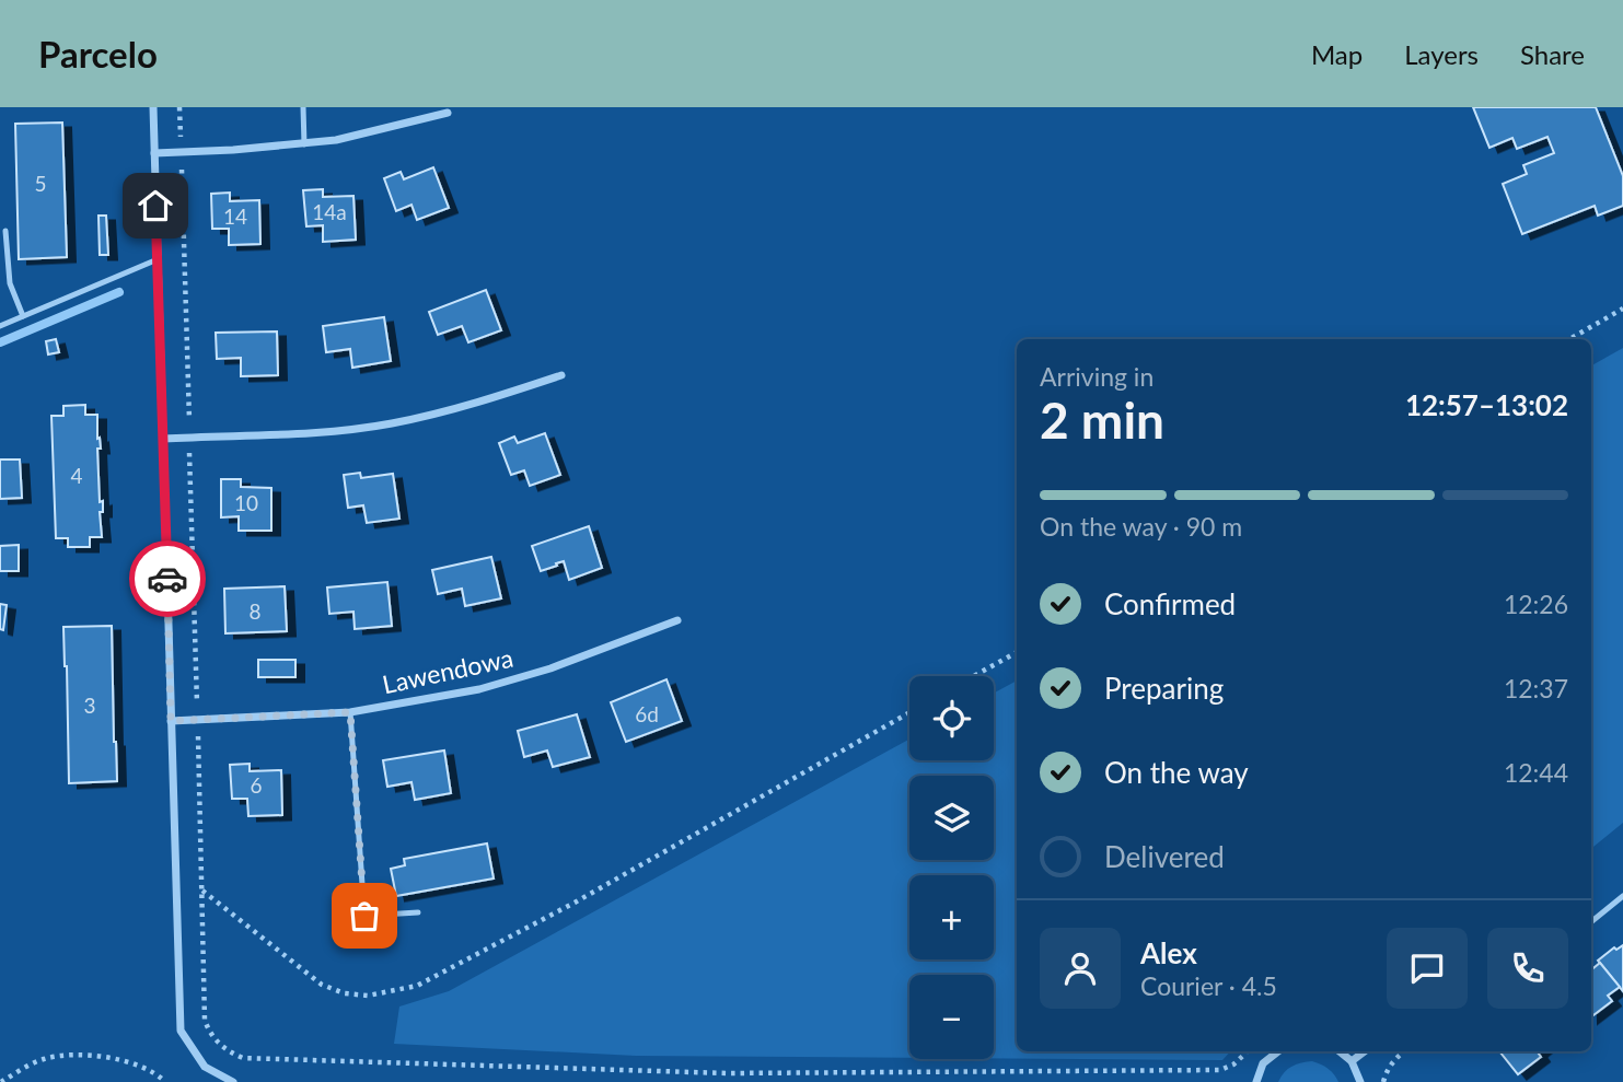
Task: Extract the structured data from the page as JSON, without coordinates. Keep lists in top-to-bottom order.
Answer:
{
  "streets": {
    "street": ["Lawendowa"]
  },
  "house_numbers": [
    "5",
    "14a",
    "14",
    "4",
    "10",
    "8",
    "3",
    "6d",
    "6"
  ],
  "page": {
    "header": "Parcelo",
    "nav": ["Map", "Layers", "Share"],
    "heading": ["2 min", "Arriving in", "12:57–13:02"],
    "panel": ["Alex", "Courier · 4.5"],
    "bar": "On the way · 90 m",
    "list": [
      ["Confirmed", "12:26"],
      ["Preparing", "12:37"],
      ["On the way", "12:44"],
      "Delivered"
    ],
    "map_buttons": ["+", "−"]
  }
}
